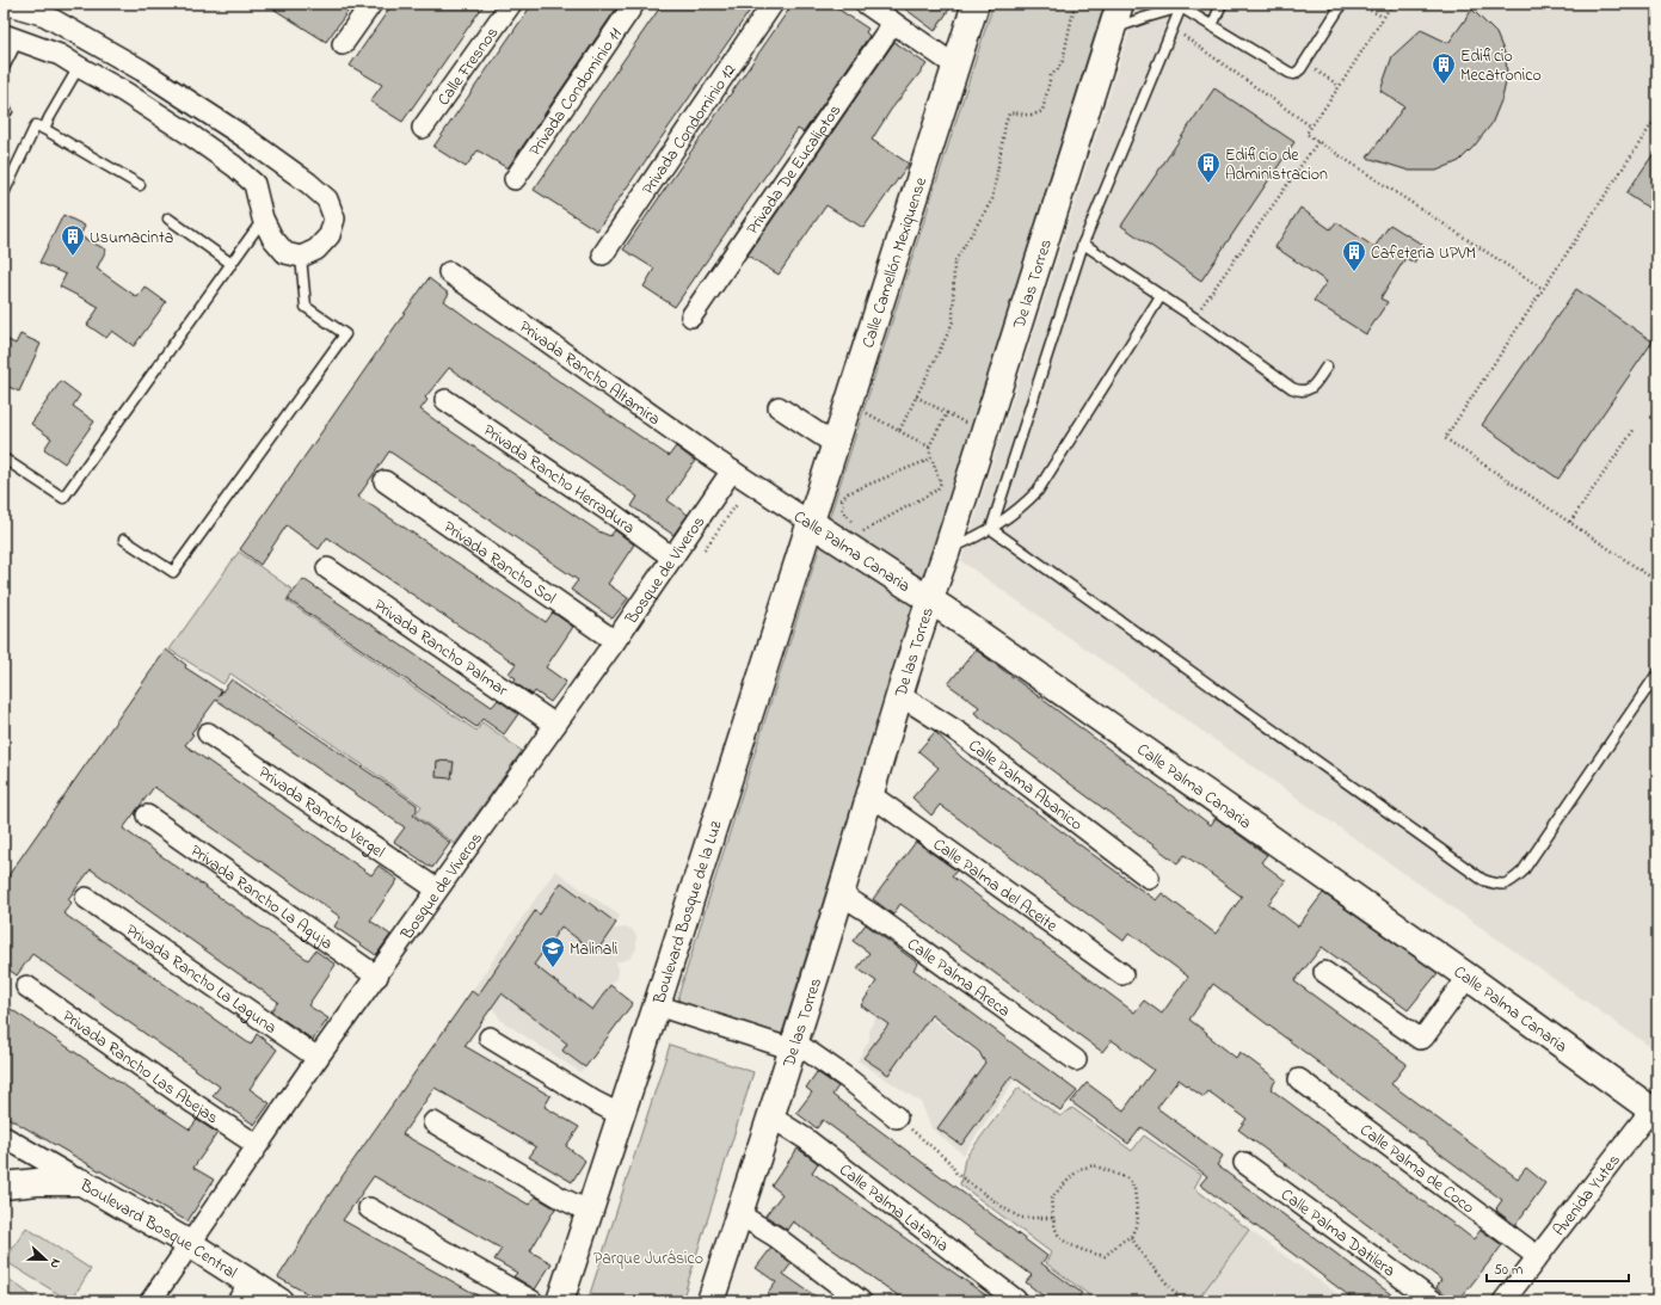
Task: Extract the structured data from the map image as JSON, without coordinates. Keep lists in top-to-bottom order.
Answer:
{
  "streets": {
    "main road": [
      "Calle Camellón Mexiquense",
      "De las Torres",
      "Calle Palma Canaria",
      "Boulevard Bosque de la Luz",
      "Boulevard Bosque Central"
    ],
    "street": [
      "Calle Fresnos",
      "Privada Condominio 11",
      "Privada Condominio 12",
      "Privada De Eucaliptos",
      "Privada Rancho Altamira",
      "Privada Rancho Herradura",
      "Privada Rancho Sol",
      "Bosque de Viveros",
      "Privada Rancho Palmar",
      "Calle Palma Abanico",
      "Privada Rancho Vergel",
      "Calle Palma del Aceite",
      "Privada Rancho La Aguja",
      "Calle Palma Areca",
      "Privada Rancho La Laguna",
      "Privada Rancho Las Abejas",
      "Calle Palma de Coco",
      "Avenida Yutes",
      "Calle Palma Latania",
      "Calle Palma Datilera"
    ]
  },
  "crossings": [
    ["Calle Camellón Mexiquense", "Calle Palma Canaria"],
    ["Calle Camellón Mexiquense", "Boulevard Bosque de la Luz"],
    ["De las Torres", "Calle Palma Canaria"],
    ["De las Torres", "Calle Palma Abanico"],
    ["De las Torres", "Calle Palma del Aceite"],
    ["De las Torres", "Calle Palma Areca"],
    ["De las Torres", "Calle Palma Latania"],
    ["Privada Rancho Altamira", "Calle Palma Canaria"],
    ["Privada Rancho Altamira", "Bosque de Viveros"],
    ["Privada Rancho Herradura", "Bosque de Viveros"],
    ["Calle Palma Canaria", "Bosque de Viveros"],
    ["Calle Palma Canaria", "Boulevard Bosque de la Luz"],
    ["Calle Palma Canaria", "Avenida Yutes"],
    ["Privada Rancho Sol", "Bosque de Viveros"],
    ["Bosque de Viveros", "Privada Rancho Palmar"],
    ["Bosque de Viveros", "Privada Rancho Vergel"],
    ["Bosque de Viveros", "Privada Rancho La Aguja"],
    ["Bosque de Viveros", "Privada Rancho La Laguna"],
    ["Bosque de Viveros", "Privada Rancho Las Abejas"],
    ["Bosque de Viveros", "Boulevard Bosque Central"],
    ["Calle Palma de Coco", "Avenida Yutes"]
  ],
  "parks": ["Parque Jurásico"],
  "places": {
    "building": [
      "Edificio Mecatronico",
      "Edificio de Administracion",
      "Usumacinta",
      "Cafeteria UPVM"
    ],
    "school or university": ["Malinali"]
  },
  "scale_bar": "50 m",
  "north": "right"
}
